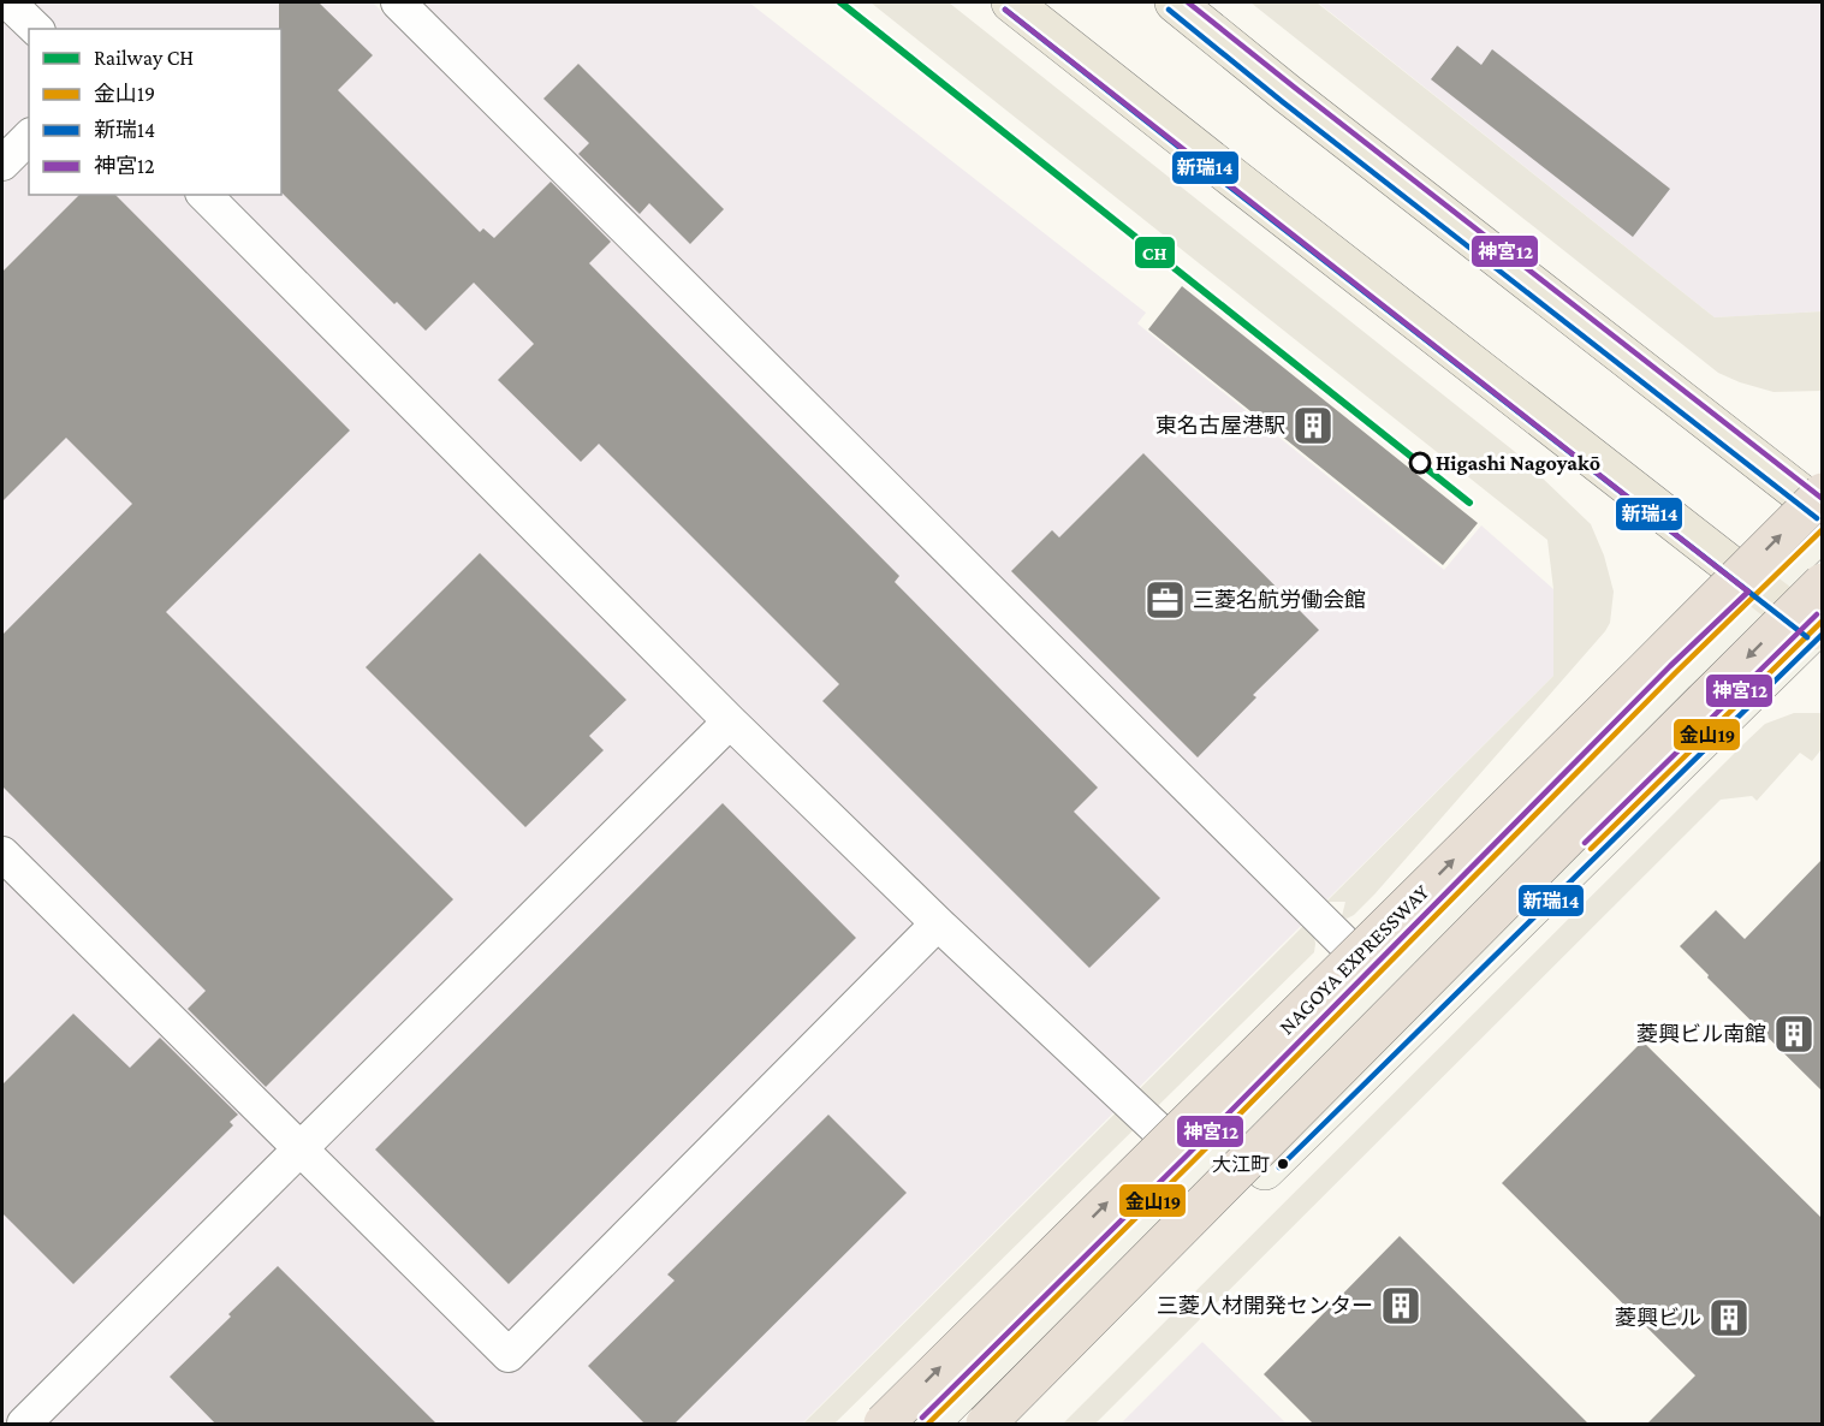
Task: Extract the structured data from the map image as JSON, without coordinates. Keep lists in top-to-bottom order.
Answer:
{
  "streets": {
    "highway": ["NAGOYA EXPRESSWAY"]
  },
  "places": {
    "building": [
      "東名古屋港駅",
      "菱興ビル南館",
      "三菱人材開発センター",
      "菱興ビル"
    ],
    "other": ["Higashi Nagoyakō", "大江町"],
    "office": ["三菱名航労働会館"]
  },
  "lines": [
    "rail line CH",
    "transit line 神宮12",
    "transit line 新瑞14",
    "transit line 金山19"
  ],
  "legend": [
    "Railway CH",
    "金山19",
    "新瑞14",
    "神宮12"
  ]
}
